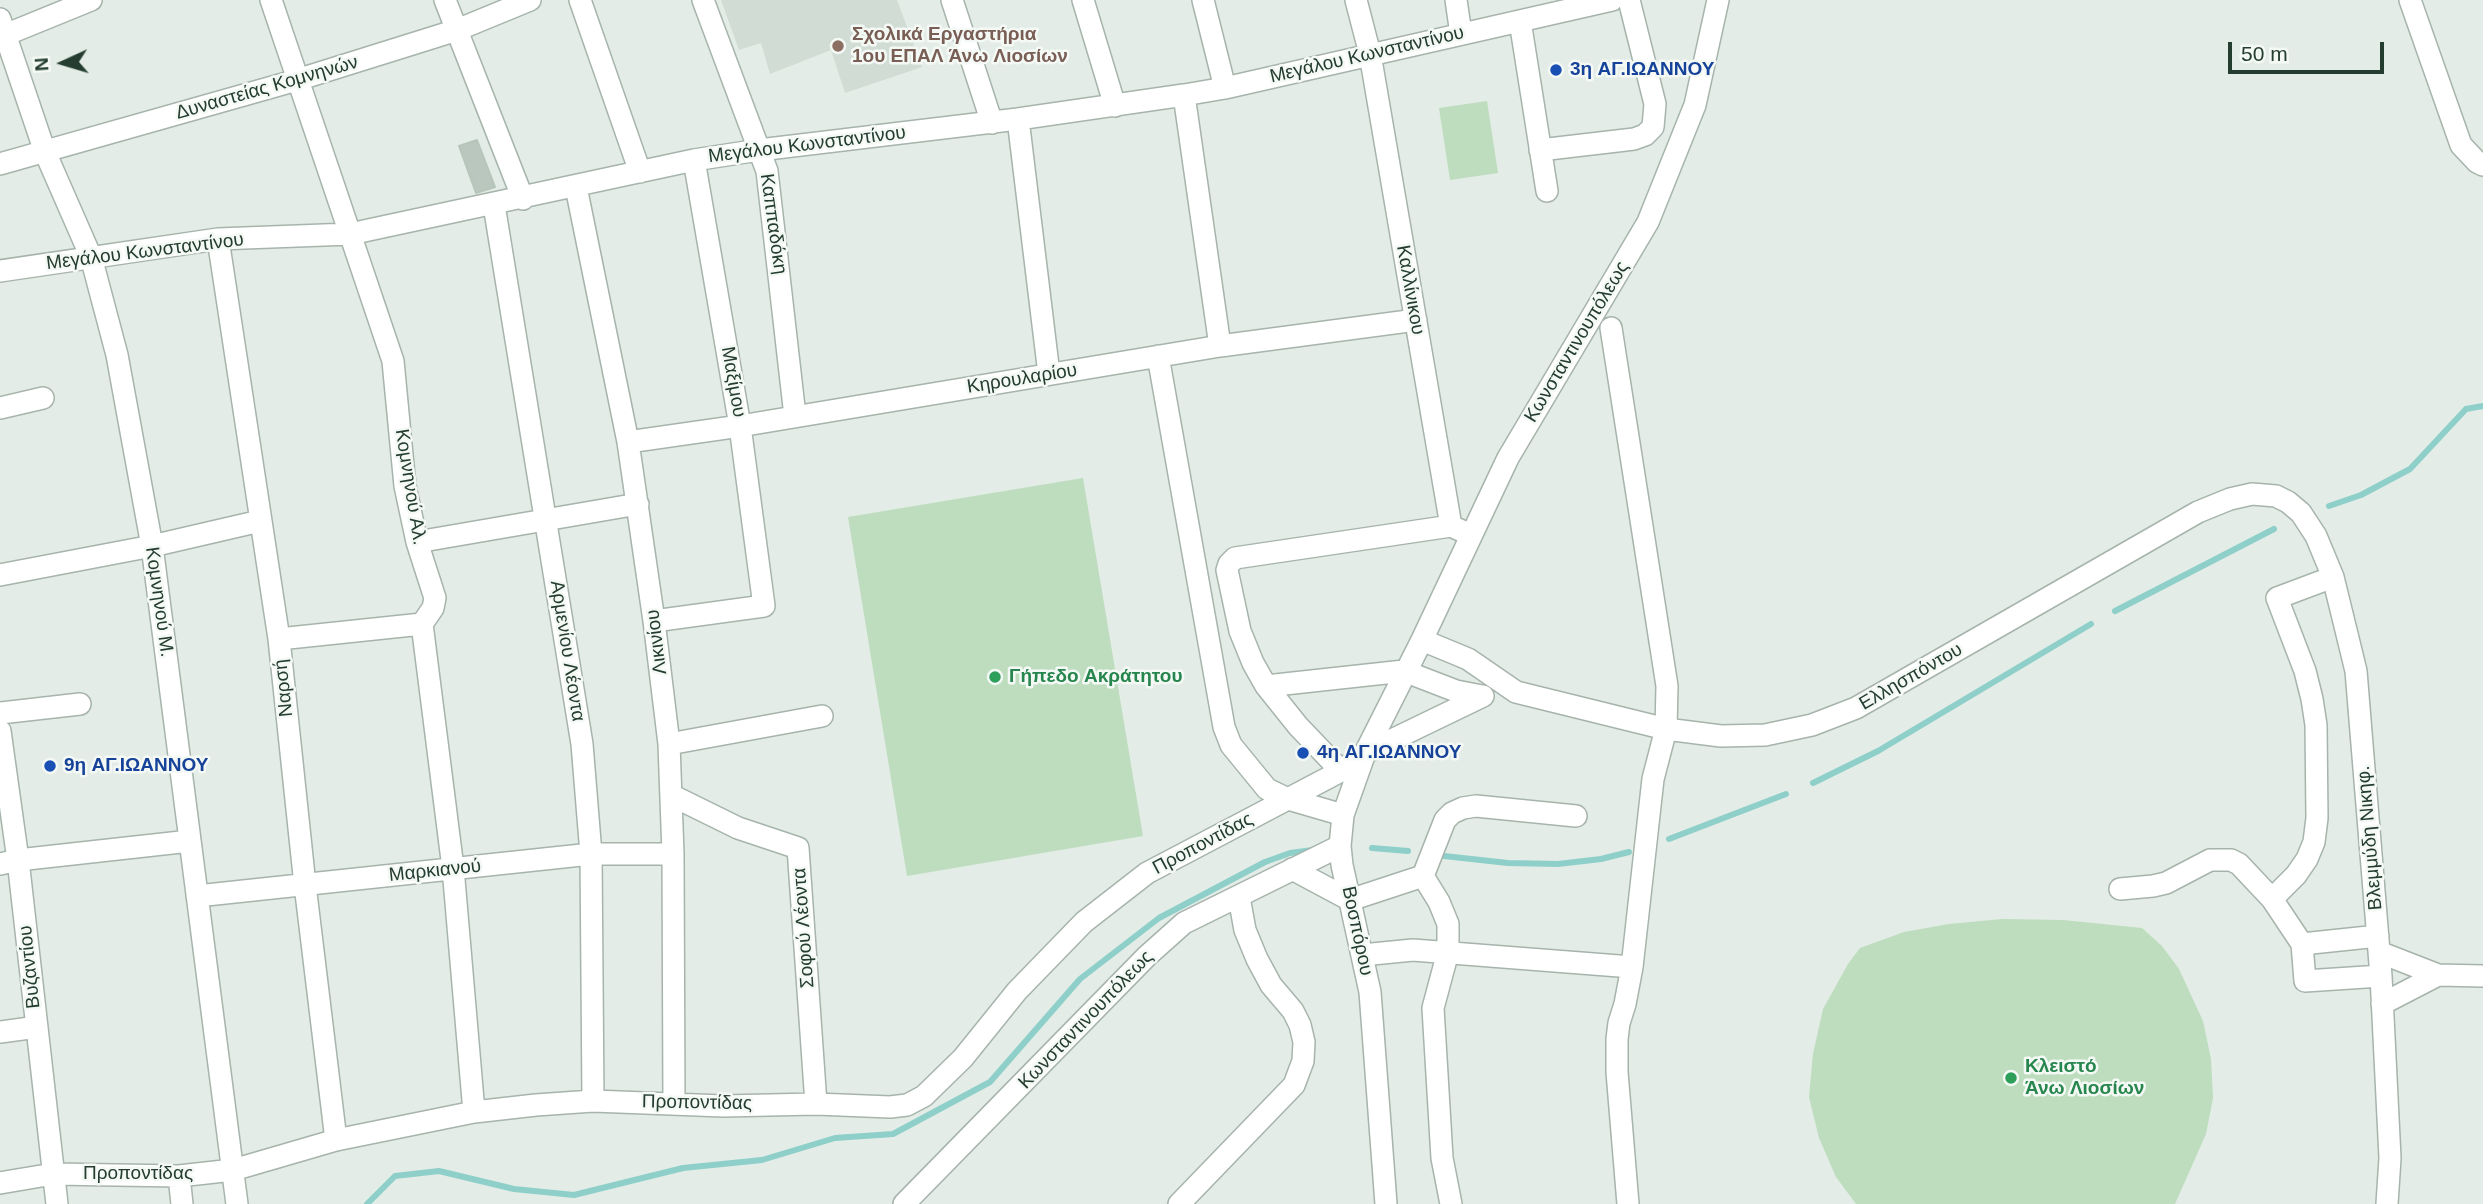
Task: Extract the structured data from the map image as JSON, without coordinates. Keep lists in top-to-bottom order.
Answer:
{
  "streets": {
    "street": [
      "Μεγάλου Κωνσταντίνου",
      "Δυναστείας Κομνηνών",
      "Καππαδόκη",
      "Καλλίνικου",
      "Κωνσταντινουπόλεως",
      "Κηρουλαρίου",
      "Μαξίμου",
      "Κομνηνού Αλ.",
      "Κομνηνού Μ.",
      "Λικινίου",
      "Αρμενίου Λέοντα",
      "Ελλησπόντου",
      "Ναρσή",
      "Βλεμμύδη Νικηφ.",
      "Προποντίδας",
      "Μαρκιανού",
      "Σοφού Λέοντα",
      "Βοσπόρου",
      "Βυζαντίου"
    ]
  },
  "crossings": [
    ["Μεγάλου Κωνσταντίνου", "Καππαδόκη"],
    ["Μεγάλου Κωνσταντίνου", "Καλλίνικου"],
    ["Μεγάλου Κωνσταντίνου", "Μαξίμου"],
    ["Μεγάλου Κωνσταντίνου", "Κομνηνού Αλ."],
    ["Μεγάλου Κωνσταντίνου", "Κομνηνού Μ."],
    ["Μεγάλου Κωνσταντίνου", "Λικινίου"],
    ["Μεγάλου Κωνσταντίνου", "Αρμενίου Λέοντα"],
    ["Μεγάλου Κωνσταντίνου", "Ναρσή"],
    ["Δυναστείας Κομνηνών", "Κομνηνού Αλ."],
    ["Δυναστείας Κομνηνών", "Κομνηνού Μ."],
    ["Καππαδόκη", "Κηρουλαρίου"],
    ["Καλλίνικου", "Κωνσταντινουπόλεως"],
    ["Καλλίνικου", "Κηρουλαρίου"],
    ["Κωνσταντινουπόλεως", "Ελλησπόντου"],
    ["Κωνσταντινουπόλεως", "Βοσπόρου"],
    ["Κηρουλαρίου", "Μαξίμου"],
    ["Κηρουλαρίου", "Λικινίου"],
    ["Μαξίμου", "Λικινίου"],
    ["Κομνηνού Αλ.", "Προποντίδας"],
    ["Κομνηνού Αλ.", "Μαρκιανού"],
    ["Κομνηνού Μ.", "Προποντίδας"],
    ["Κομνηνού Μ.", "Μαρκιανού"],
    ["Λικινίου", "Προποντίδας"],
    ["Λικινίου", "Μαρκιανού"],
    ["Λικινίου", "Σοφού Λέοντα"],
    ["Αρμενίου Λέοντα", "Προποντίδας"],
    ["Αρμενίου Λέοντα", "Μαρκιανού"],
    ["Ελλησπόντου", "Βλεμμύδη Νικηφ."],
    ["Ελλησπόντου", "Προποντίδας"],
    ["Ελλησπόντου", "Βοσπόρου"],
    ["Ναρσή", "Προποντίδας"],
    ["Ναρσή", "Μαρκιανού"],
    ["Προποντίδας", "Σοφού Λέοντα"],
    ["Προποντίδας", "Βοσπόρου"],
    ["Προποντίδας", "Βυζαντίου"]
  ],
  "places": [
    "Σχολικά Εργαστήρια 1ου ΕΠΑΛ Άνω Λιοσίων",
    "3η ΑΓ.ΙΩΑΝΝΟΥ",
    "Γήπεδο Ακράτητου",
    "4η ΑΓ.ΙΩΑΝΝΟΥ",
    "9η ΑΓ.ΙΩΑΝΝΟΥ",
    "Κλειστό Άνω Λιοσίων"
  ],
  "scale_bar": "50 m",
  "north": "left"
}
